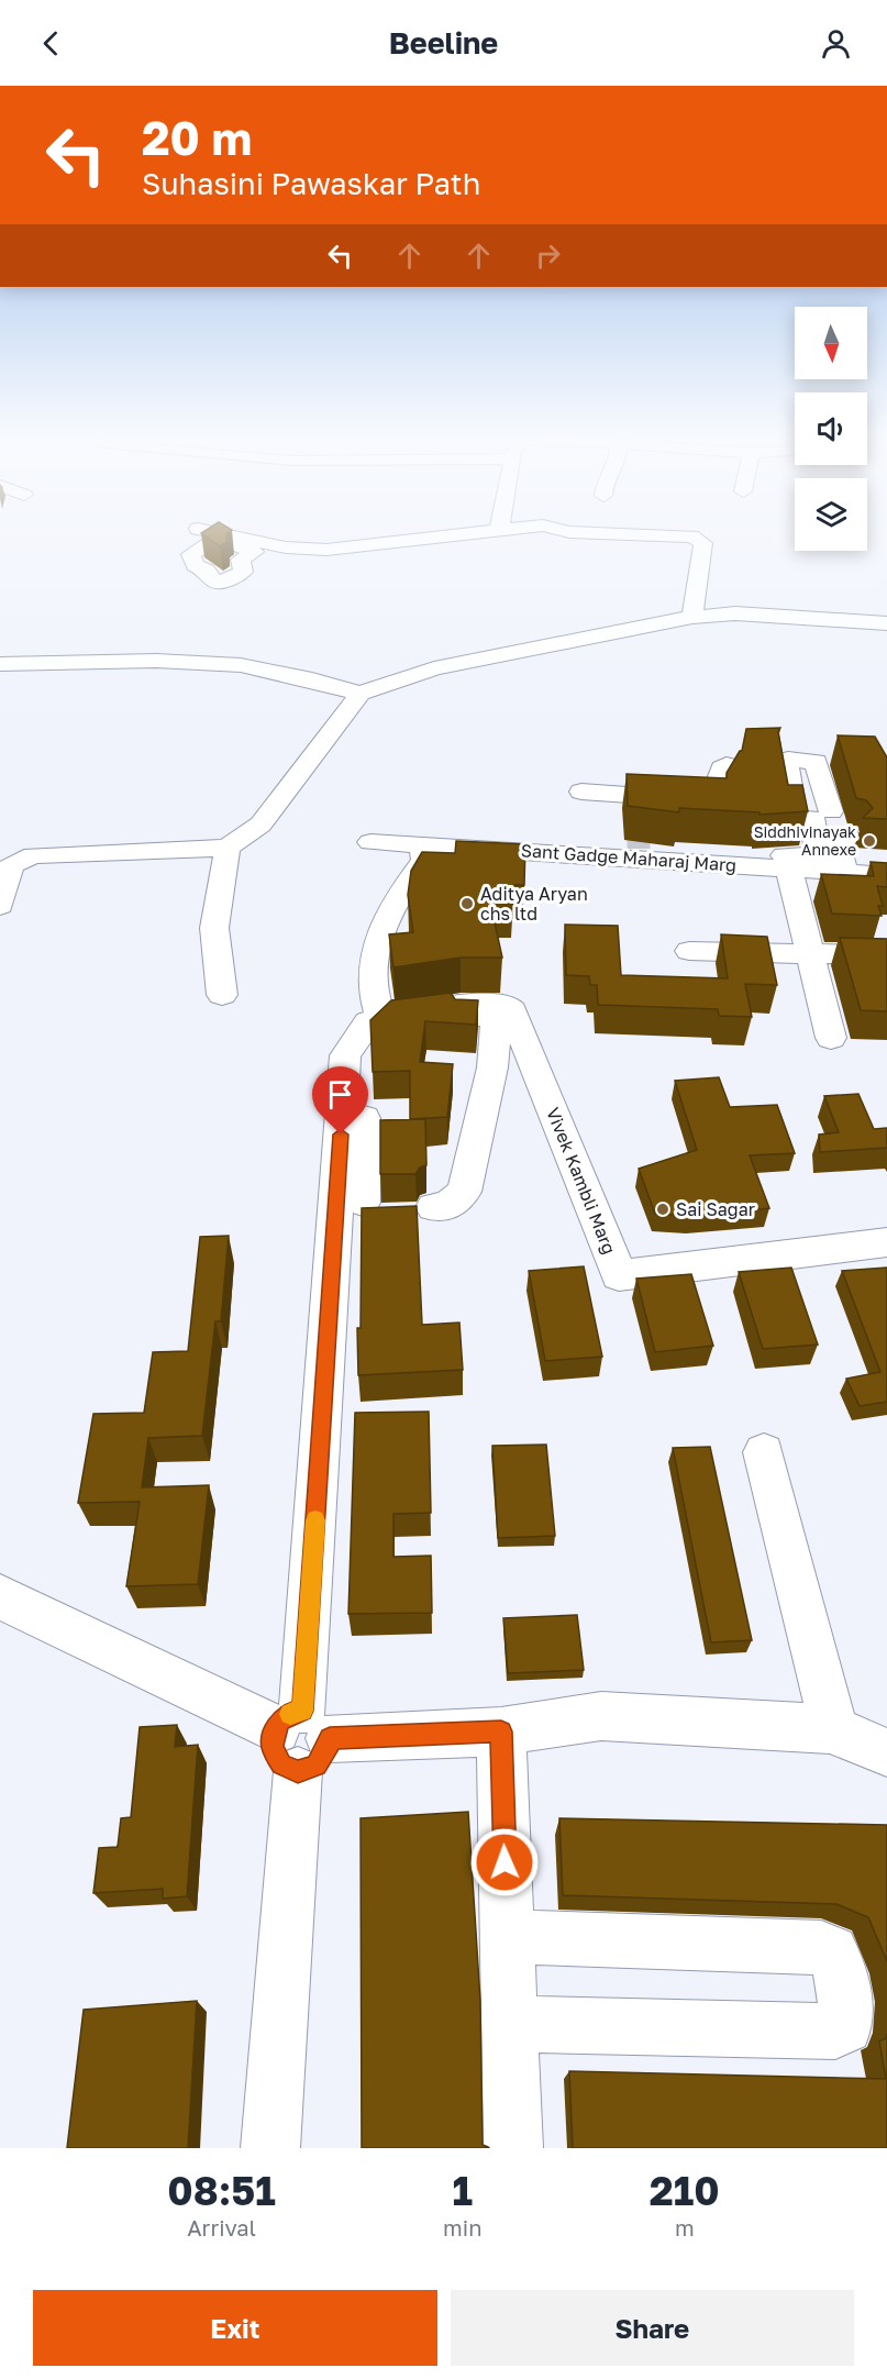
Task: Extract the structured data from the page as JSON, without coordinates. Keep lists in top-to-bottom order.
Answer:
{
  "streets": {
    "street": ["Sant Gadge Maharaj Marg", "Vivek Kambli Marg"]
  },
  "places": ["Siddhivinayak Annexe", "Aditya Aryan chs ltd", "Sai Sagar"],
  "north": "bottom",
  "page": {
    "header": "Beeline",
    "turn": ["20 m", "Suhasini Pawaskar Path"],
    "eta": [
      "08:51",
      "Arrival",
      "1",
      "min",
      "210",
      "m"
    ],
    "buttons": ["Exit", "Share"]
  }
}
